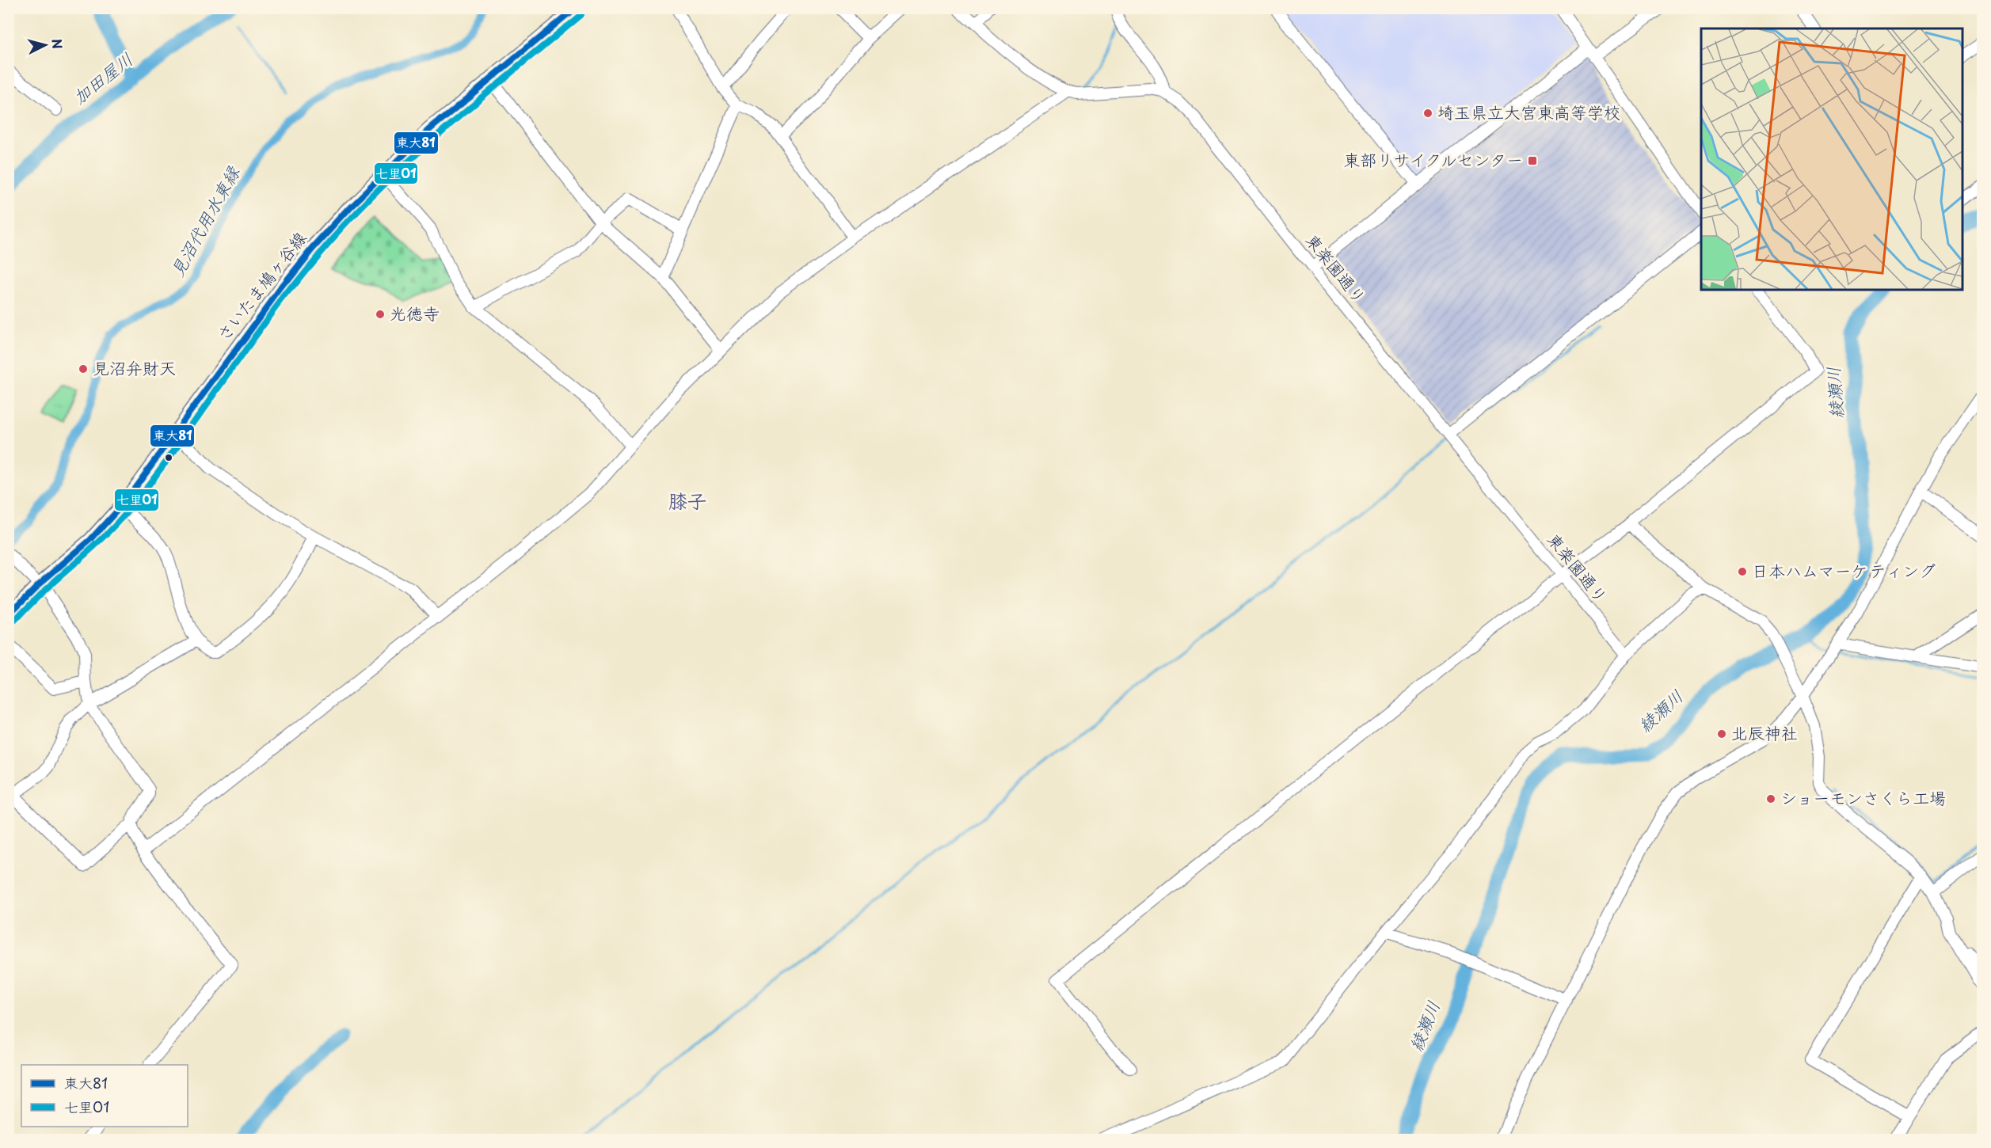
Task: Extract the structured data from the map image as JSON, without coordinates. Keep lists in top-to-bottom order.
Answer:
{
  "streets": {
    "main road": ["さいたま鳩ヶ谷線"],
    "street": ["東楽園通り"]
  },
  "districts": ["膝子"],
  "water": ["加田屋川", "見沼代用水東縁", "綾瀬川"],
  "places": {
    "other": [
      "埼玉県立大宮東高等学校",
      "光徳寺",
      "見沼弁財天",
      "日本ハムマーケティング",
      "北辰神社",
      "ショーモンさくら工場"
    ],
    "transit": ["東部リサイクルセンター"]
  },
  "lines": ["transit line 東大81", "transit line 七里01"],
  "legend": ["東大81", "七里01"],
  "north": "right"
}
